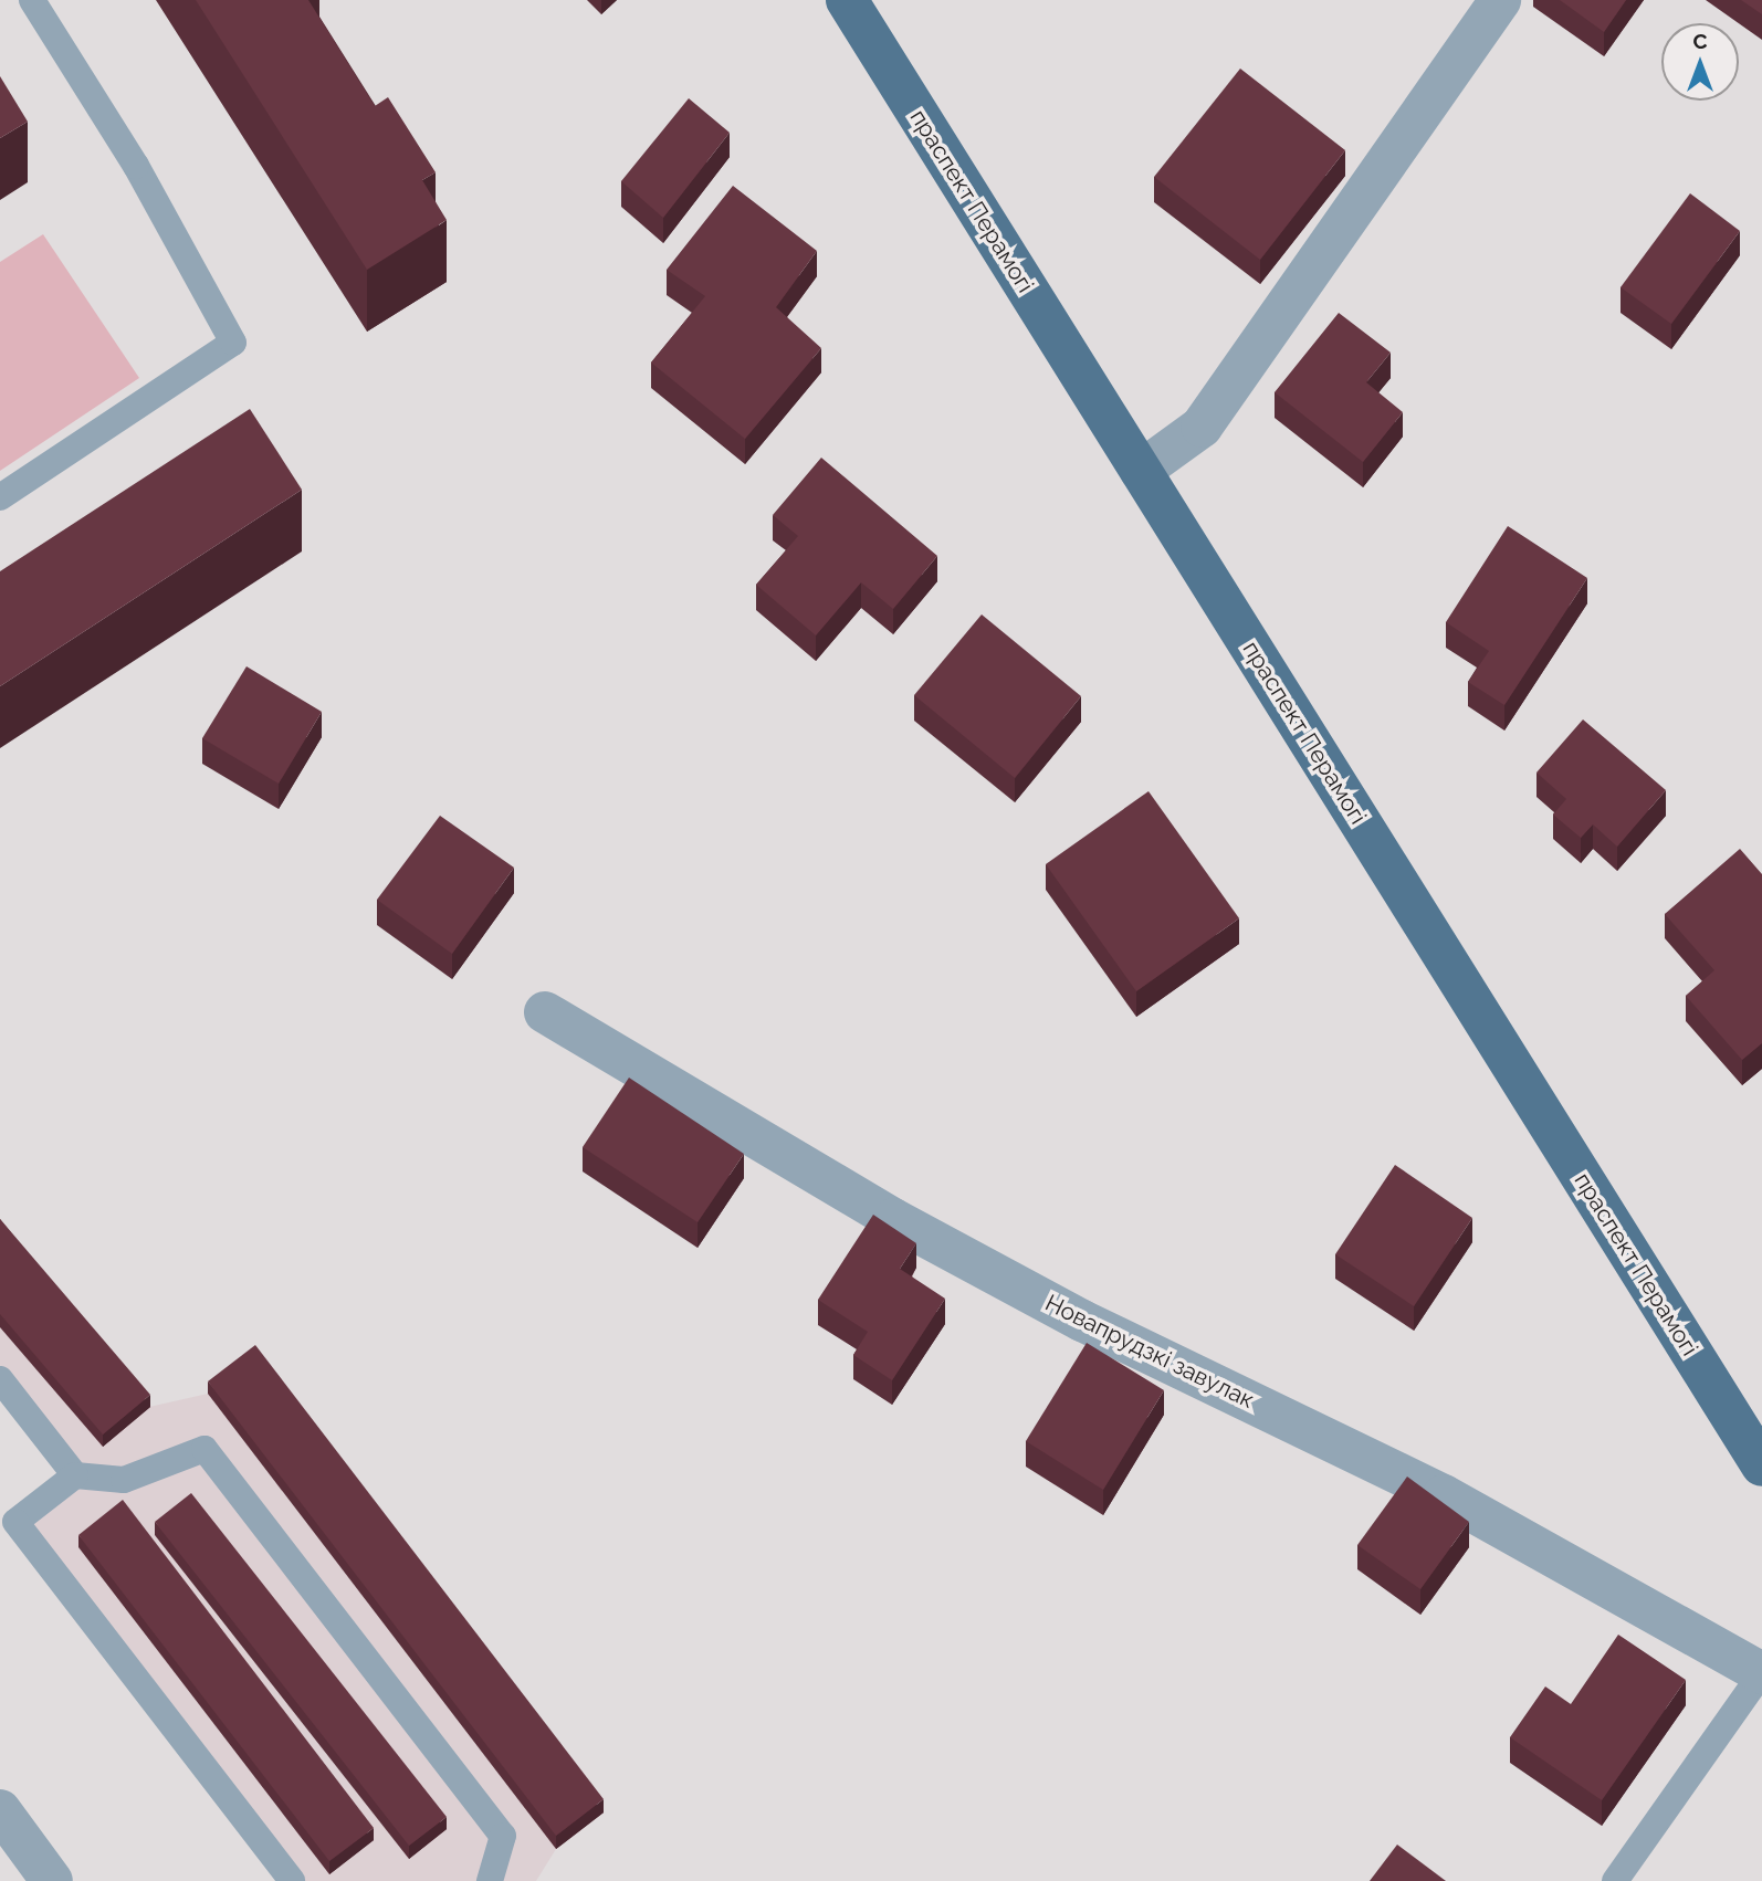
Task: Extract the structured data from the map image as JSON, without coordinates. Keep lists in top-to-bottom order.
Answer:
{
  "streets": {
    "main road": ["праспект Перамогі"],
    "street": ["Новапрудзкі завулак"]
  },
  "north": "top"
}
